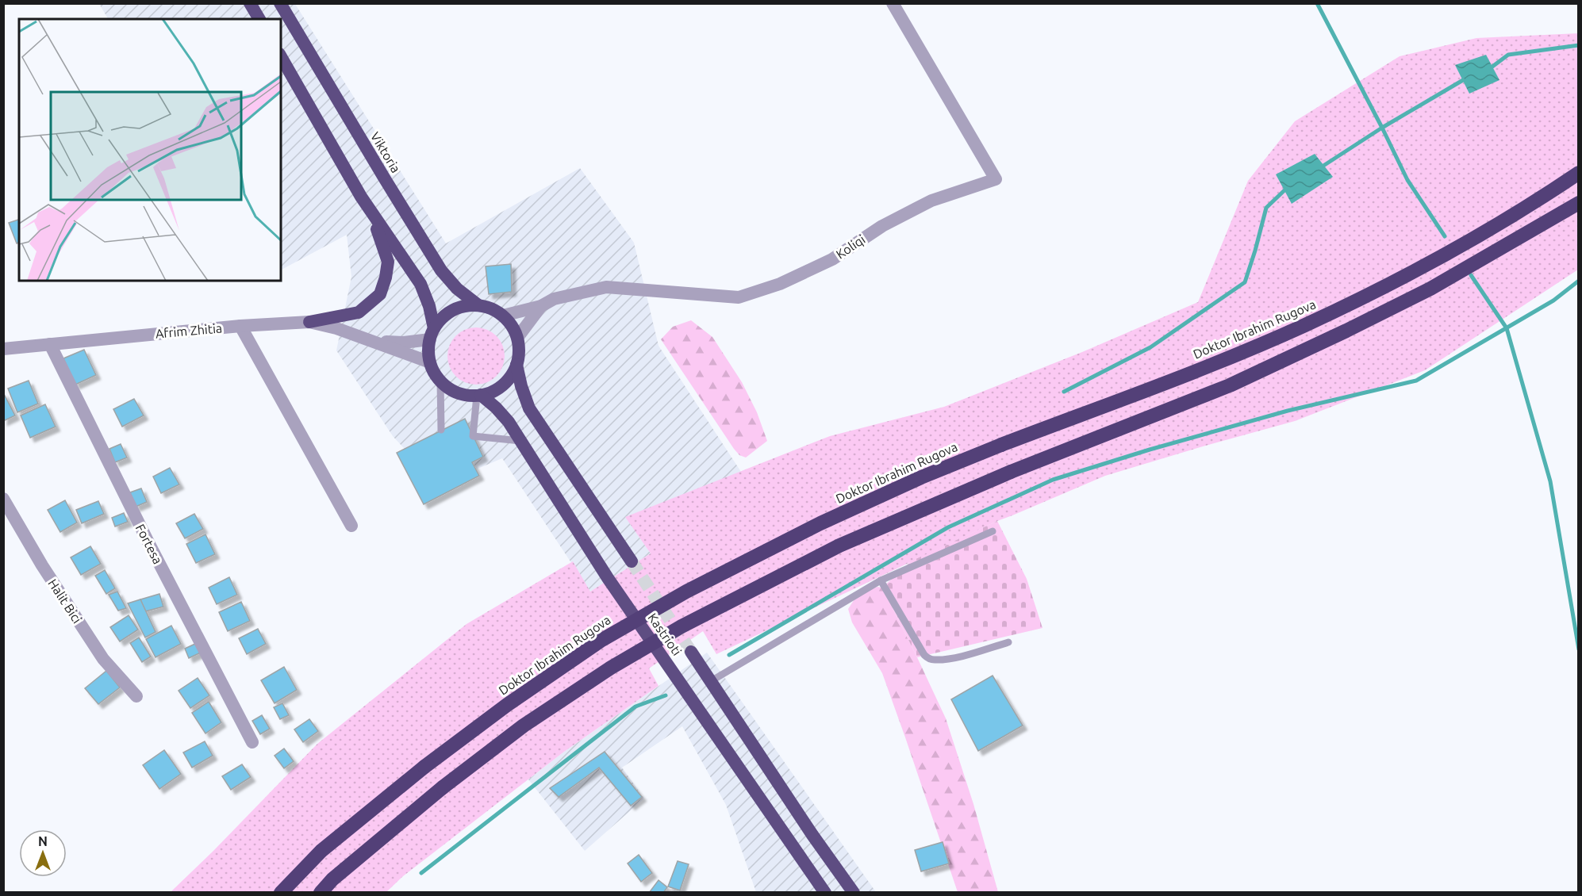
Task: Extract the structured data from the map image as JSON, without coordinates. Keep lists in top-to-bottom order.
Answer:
{
  "streets": {
    "highway": ["Viktoria", "Doktor Ibrahim Rugova", "Kastrioti"],
    "street": [
      "Koliqi",
      "Afrim Zhitia",
      "Fortesa",
      "Halit Bici"
    ]
  },
  "crossings": [
    ["Viktoria", "Koliqi"],
    ["Viktoria", "Afrim Zhitia"],
    ["Viktoria", "Kastrioti"],
    ["Koliqi", "Afrim Zhitia"],
    ["Koliqi", "Kastrioti"],
    ["Afrim Zhitia", "Fortesa"],
    ["Afrim Zhitia", "Kastrioti"]
  ],
  "north": "top"
}
